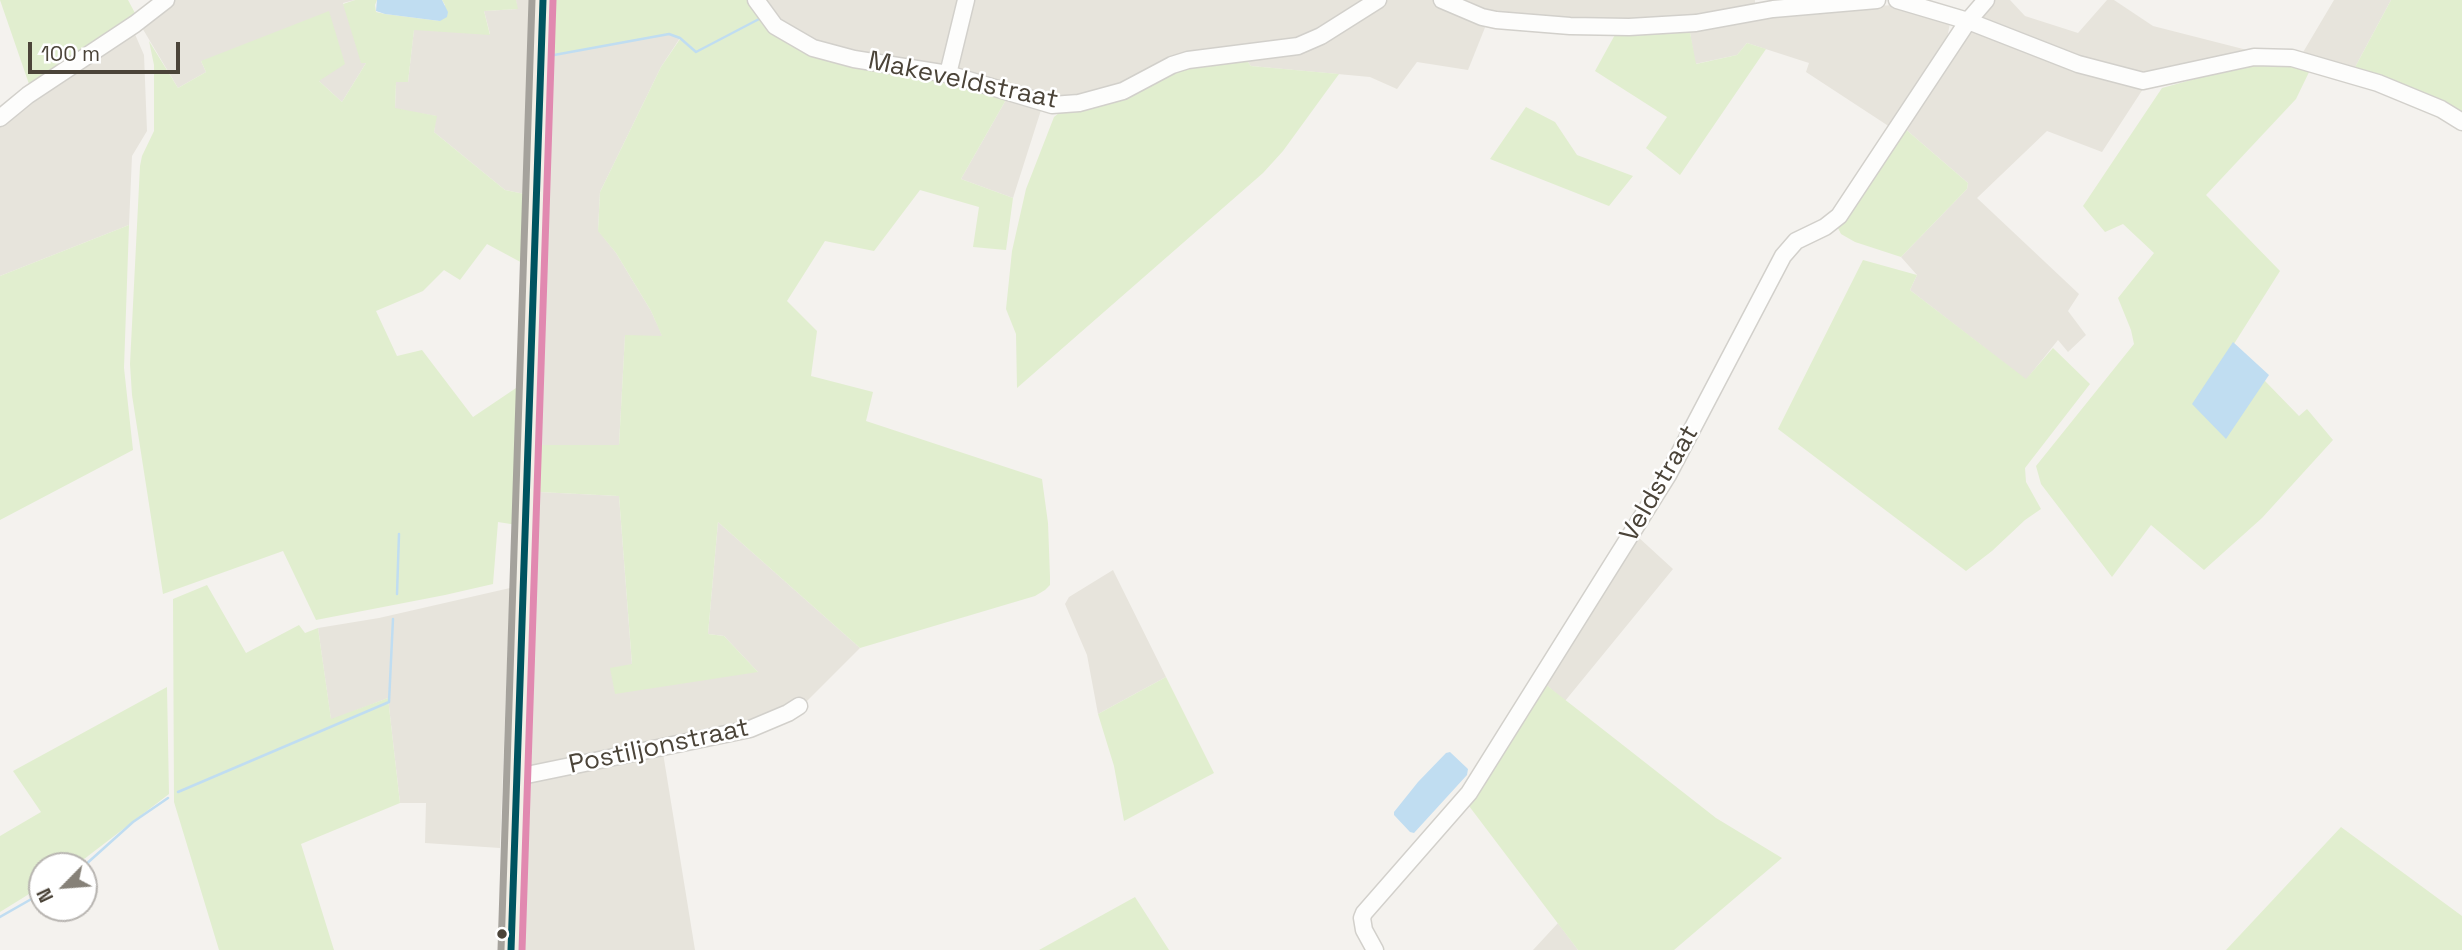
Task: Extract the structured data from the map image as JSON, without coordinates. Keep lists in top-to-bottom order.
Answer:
{
  "streets": {
    "street": ["Makeveldstraat", "Veldstraat", "Postiljonstraat"]
  },
  "scale_bar": "100 m",
  "north": "bottom left"
}
